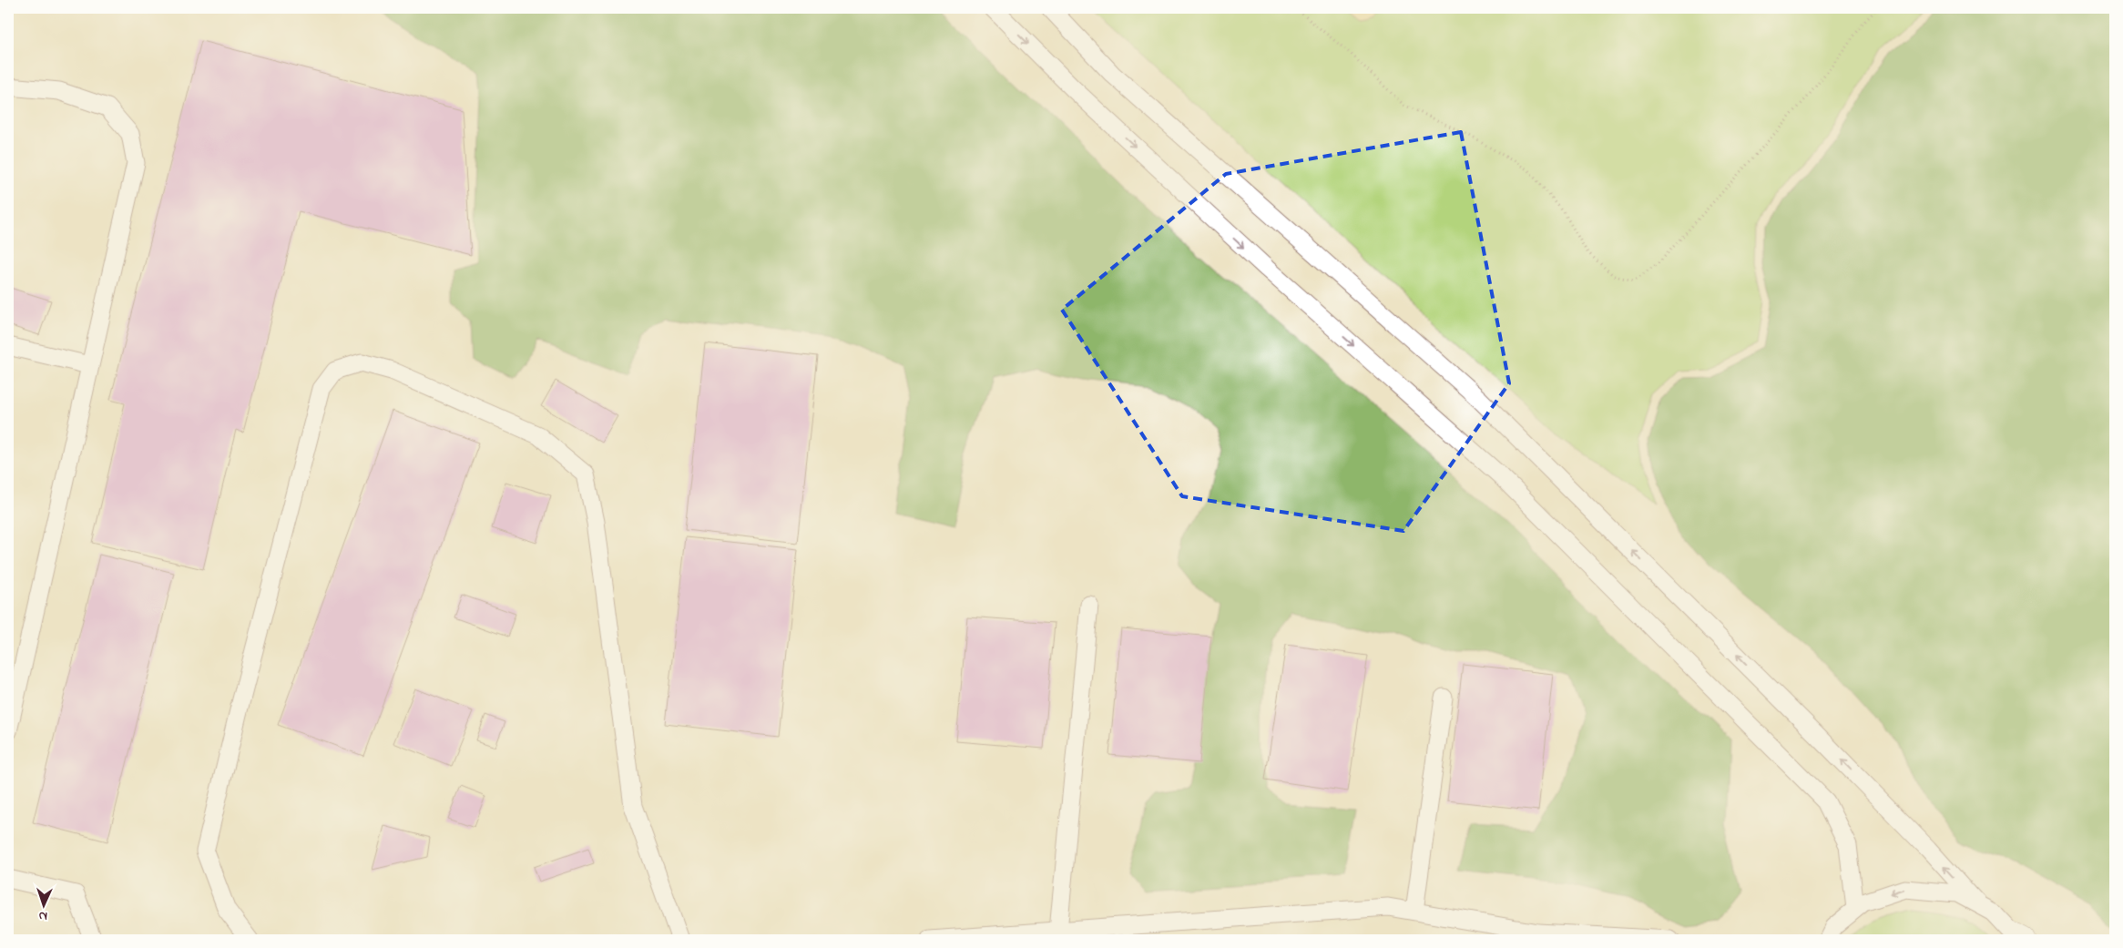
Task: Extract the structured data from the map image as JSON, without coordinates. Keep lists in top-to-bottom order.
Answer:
{
  "north": "bottom"
}
